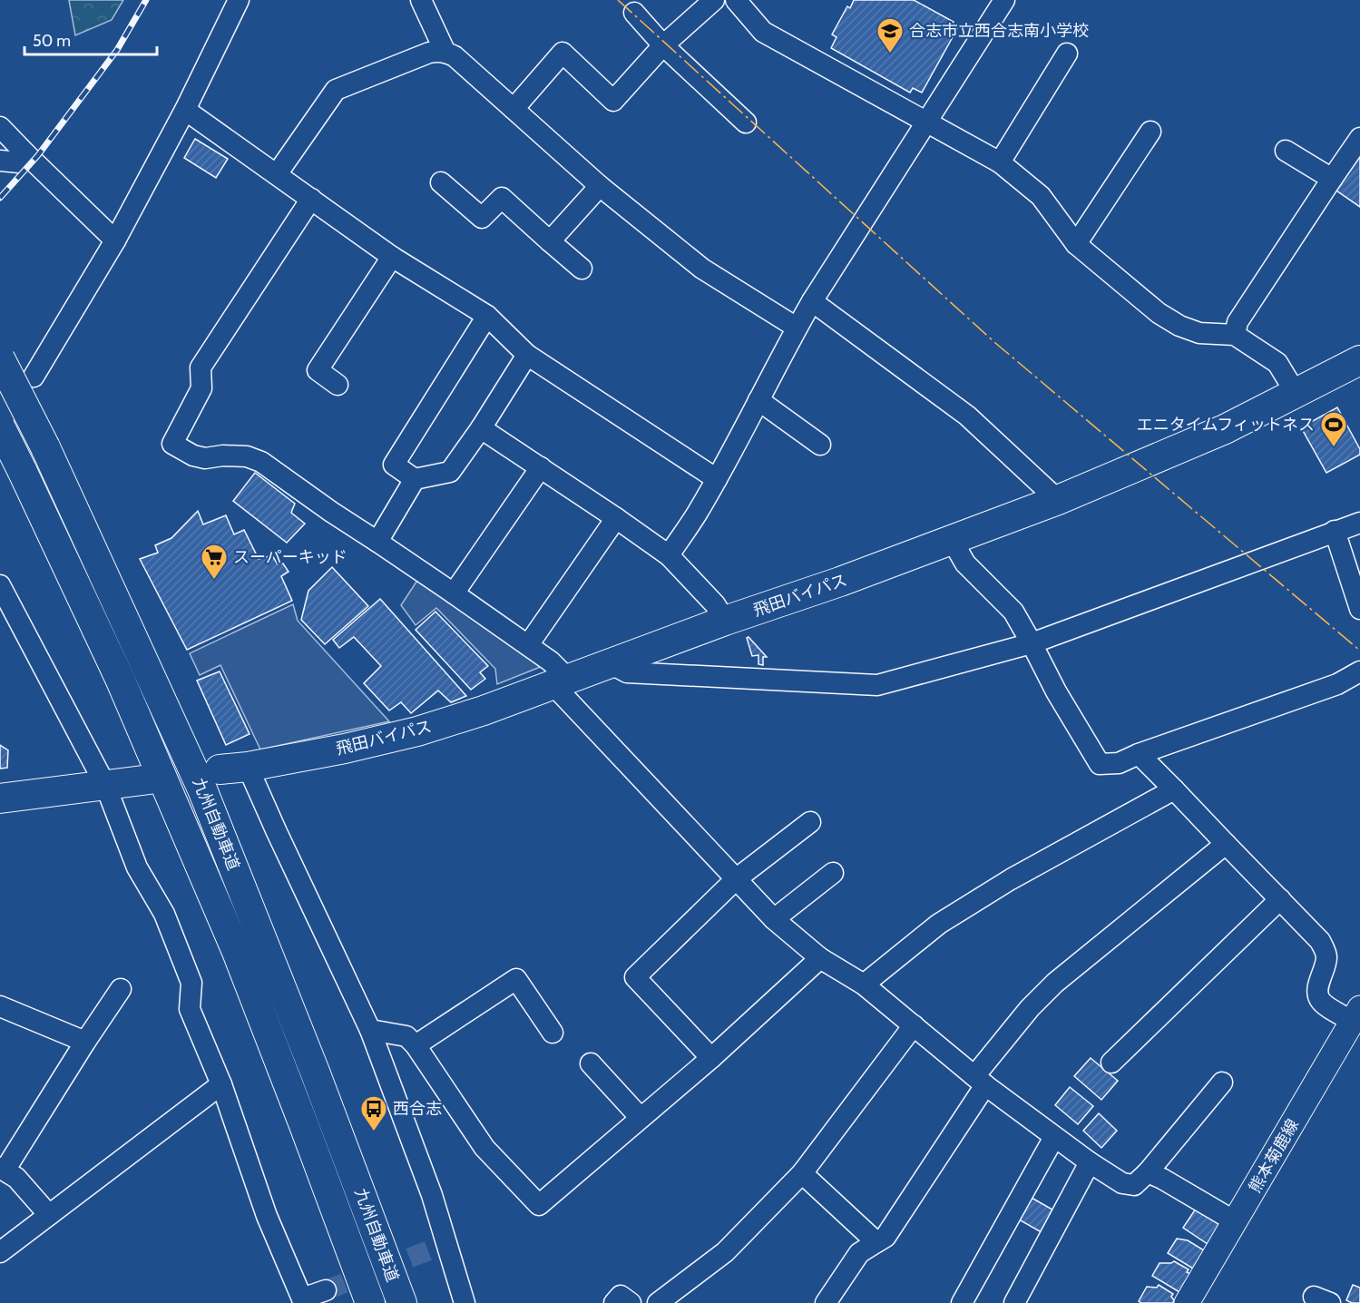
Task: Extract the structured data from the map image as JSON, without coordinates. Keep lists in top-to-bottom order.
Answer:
{
  "streets": {
    "highway": ["飛田バイパス", "九州自動車道"],
    "main road": ["熊本菊鹿線"]
  },
  "places": {
    "school or university": ["合志市立西合志南小学校"],
    "sports": ["エニタイムフィットネス"],
    "supermarket": ["スーパーキッド"],
    "bus stop": ["西合志"]
  },
  "scale_bar": "50 m"
}
